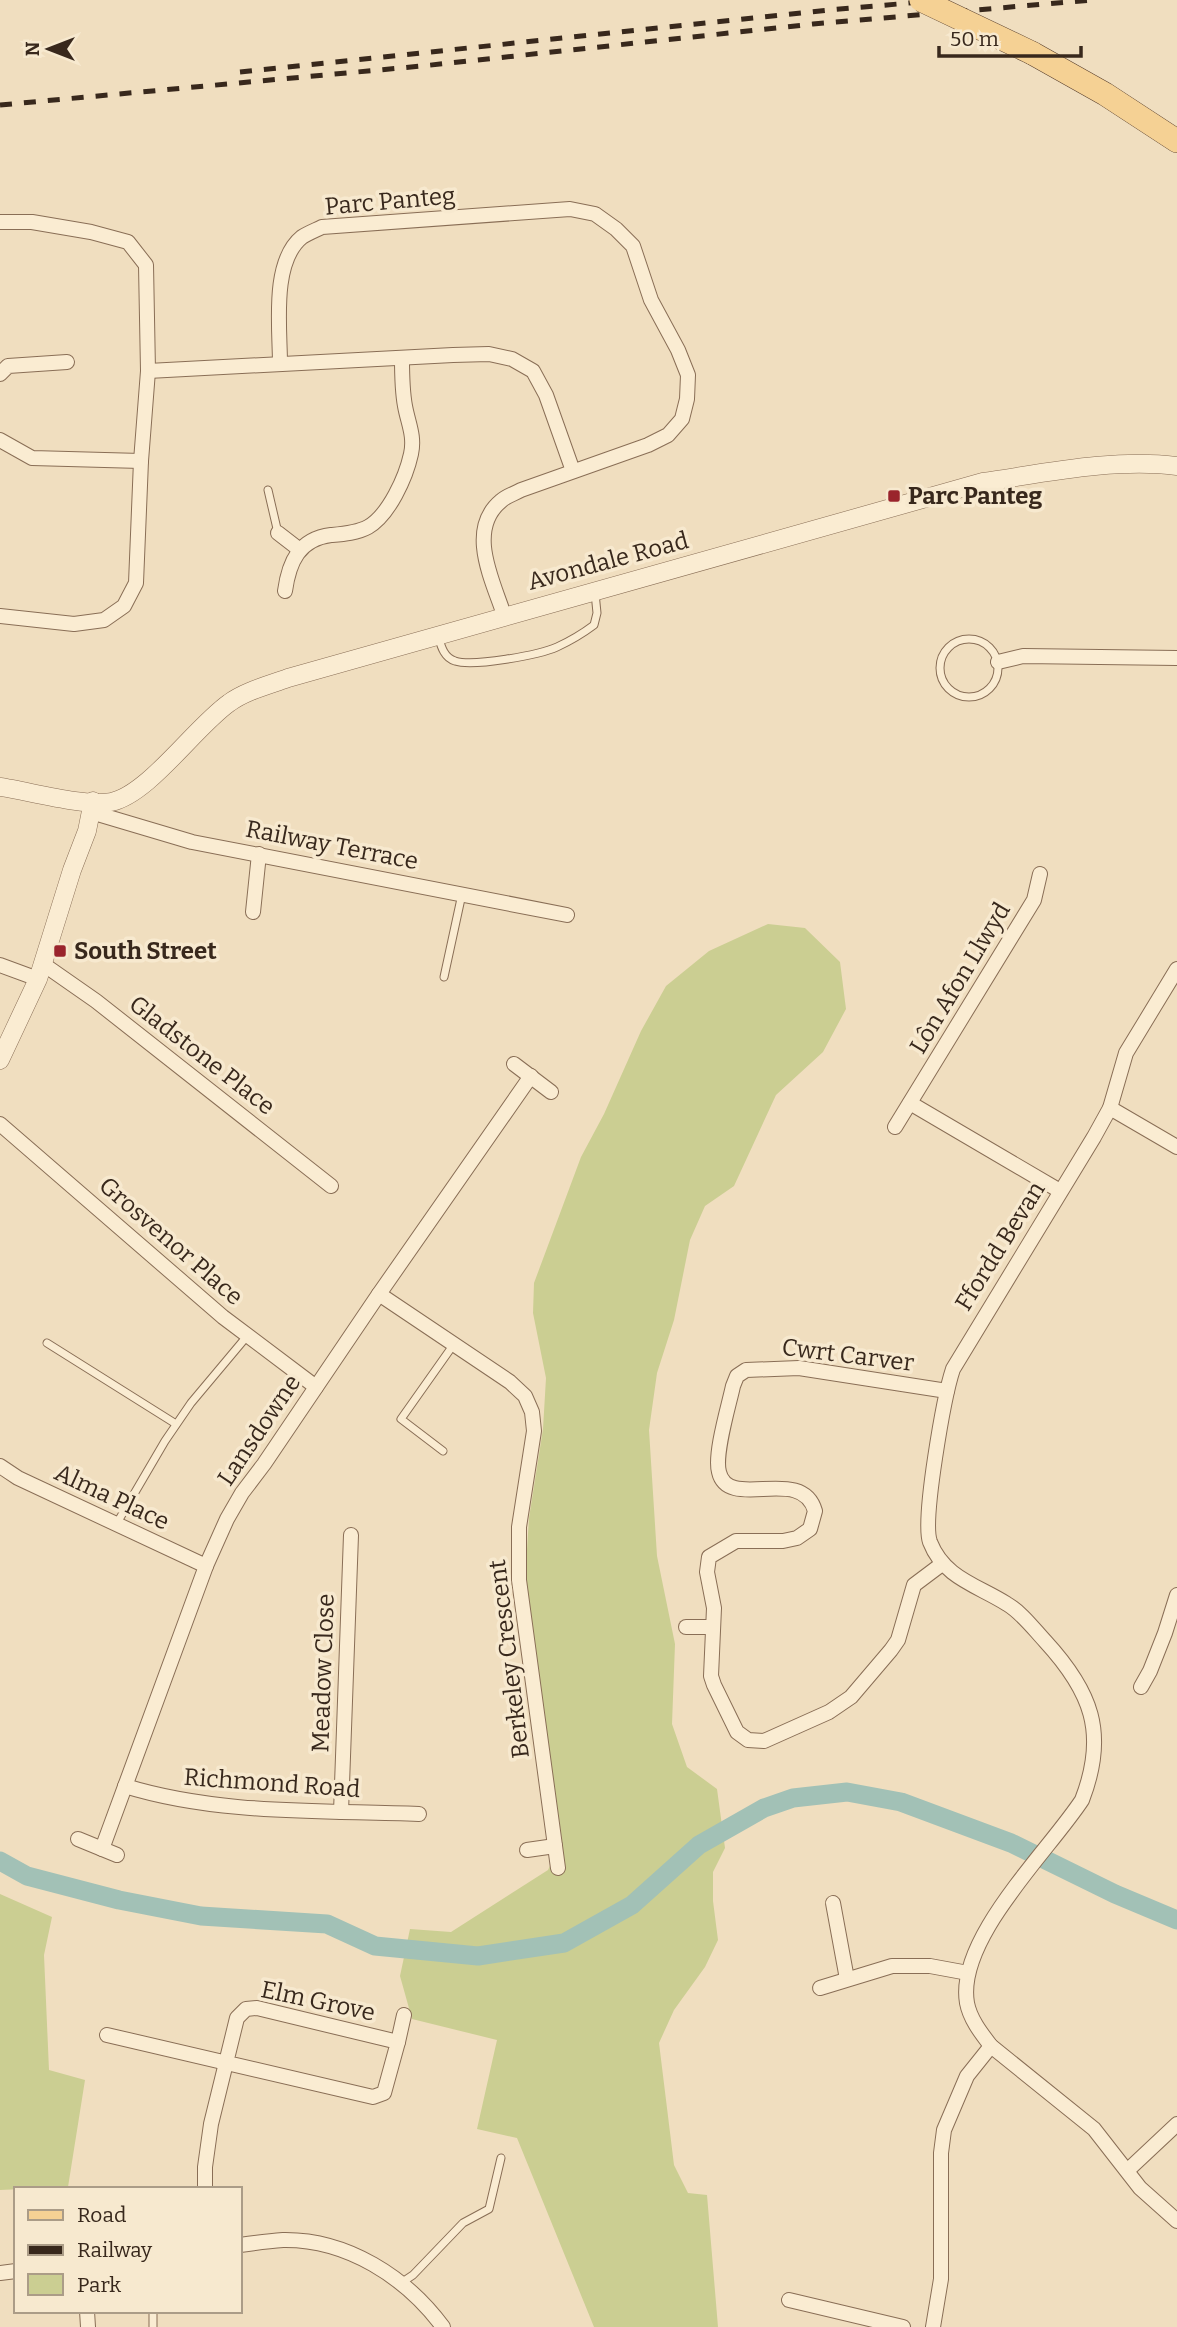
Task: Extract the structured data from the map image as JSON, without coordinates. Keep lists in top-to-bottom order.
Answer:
{
  "streets": {
    "street": [
      "Parc Panteg",
      "Avondale Road",
      "Railway Terrace",
      "Lôn Afon Llwyd",
      "Gladstone Place",
      "Grosvenor Place",
      "Ffordd Bevan",
      "Cwrt Carver",
      "Lansdowne",
      "Alma Place",
      "Berkeley Crescent",
      "Meadow Close",
      "Richmond Road",
      "Elm Grove"
    ]
  },
  "crossings": [
    ["Parc Panteg", "Avondale Road"],
    ["Avondale Road", "Railway Terrace"],
    ["Grosvenor Place", "Lansdowne"],
    ["Ffordd Bevan", "Cwrt Carver"],
    ["Lansdowne", "Alma Place"],
    ["Lansdowne", "Berkeley Crescent"],
    ["Lansdowne", "Richmond Road"],
    ["Meadow Close", "Richmond Road"]
  ],
  "places": {
    "transit": ["Parc Panteg", "South Street"]
  },
  "legend": ["Road", "Railway", "Park"],
  "scale_bar": "50 m",
  "north": "left"
}
